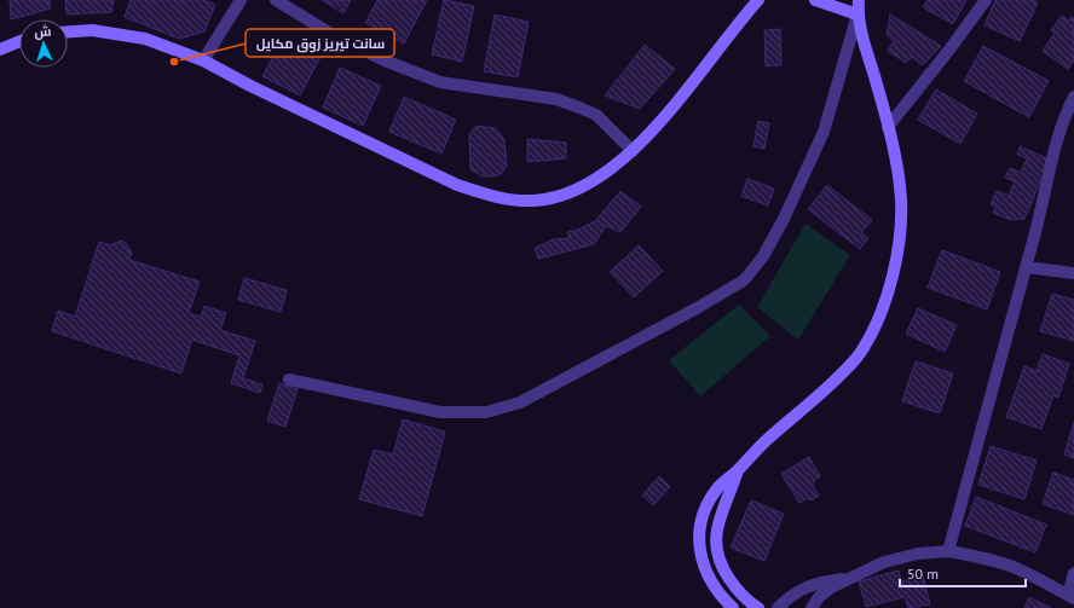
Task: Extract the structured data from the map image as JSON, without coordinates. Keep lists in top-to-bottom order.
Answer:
{
  "places": ["سانت تيريز زوق مكايل"],
  "scale_bar": "50 m",
  "north": "top"
}
